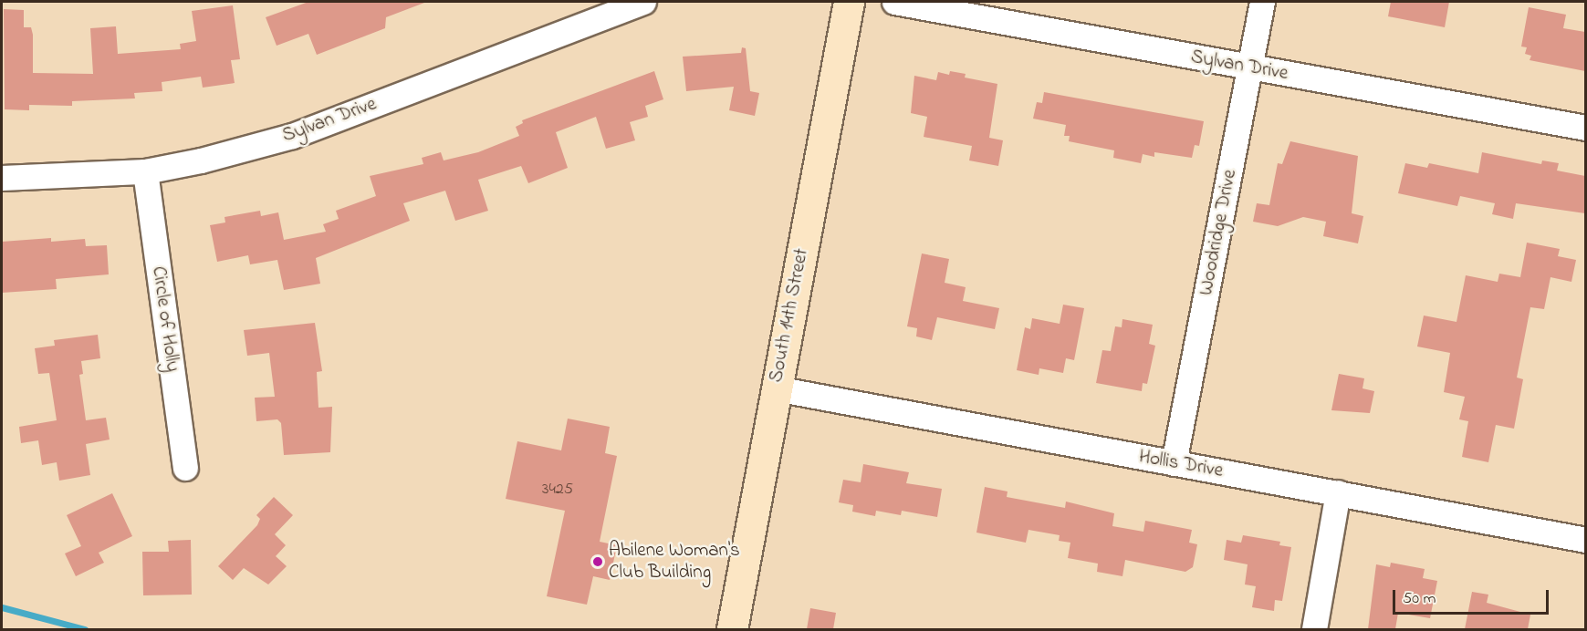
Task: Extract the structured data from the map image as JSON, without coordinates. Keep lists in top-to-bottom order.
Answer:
{
  "streets": {
    "main road": ["South 14th Street"],
    "street": [
      "Sylvan Drive",
      "Woodridge Drive",
      "Circle of Holly",
      "Hollis Drive"
    ]
  },
  "crossings": [
    ["Sylvan Drive", "Woodridge Drive"],
    ["Sylvan Drive", "Circle of Holly"],
    ["Woodridge Drive", "Hollis Drive"],
    ["South 14th Street", "Hollis Drive"]
  ],
  "places": ["Abilene Woman's Club Building"],
  "house_numbers": ["3425"],
  "scale_bar": "50 m"
}
